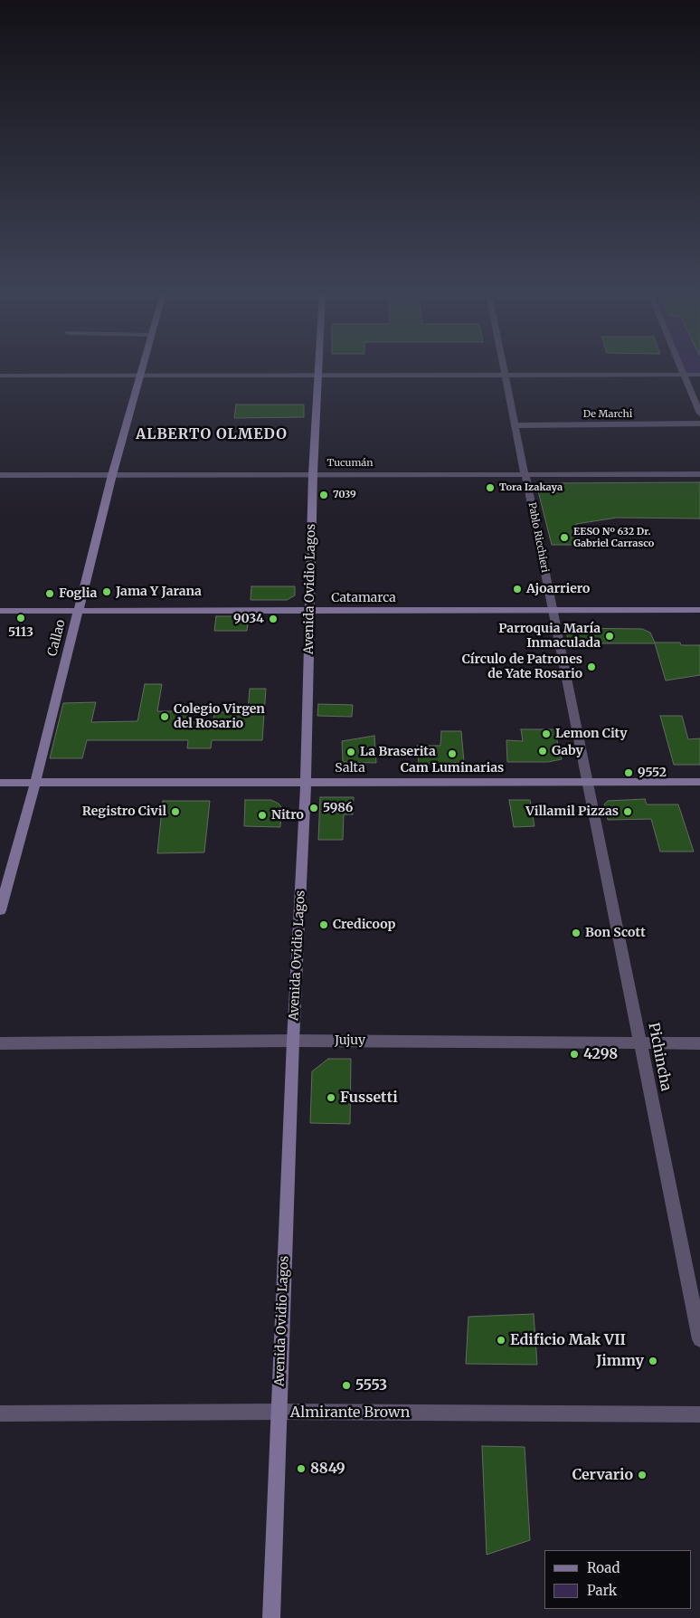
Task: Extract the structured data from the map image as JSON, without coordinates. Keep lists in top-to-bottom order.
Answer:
{
  "streets": {
    "main road": [
      "Avenida Ovidio Lagos",
      "Catamarca",
      "Callao",
      "Salta"
    ],
    "street": [
      "De Marchi",
      "Tucumán",
      "Pablo Ricchieri",
      "Jujuy",
      "Pichincha",
      "Almirante Brown"
    ]
  },
  "crossings": [
    ["De Marchi", "Pablo Ricchieri"],
    ["Tucumán", "Pablo Ricchieri"],
    ["Tucumán", "Avenida Ovidio Lagos"],
    ["Tucumán", "Callao"],
    ["Pablo Ricchieri", "Catamarca"],
    ["Pablo Ricchieri", "Salta"],
    ["Pablo Ricchieri", "Pichincha"],
    ["Avenida Ovidio Lagos", "Catamarca"],
    ["Avenida Ovidio Lagos", "Salta"],
    ["Avenida Ovidio Lagos", "Jujuy"],
    ["Avenida Ovidio Lagos", "Almirante Brown"],
    ["Catamarca", "Callao"],
    ["Callao", "Salta"],
    ["Salta", "Pichincha"],
    ["Jujuy", "Pichincha"]
  ],
  "districts": ["ALBERTO OLMEDO"],
  "places": [
    "Tora Izakaya",
    "7039",
    "EESO Nº 632 Dr. Gabriel Carrasco",
    "Ajoarriero",
    "Jama Y Jarana",
    "Foglia",
    "5113",
    "9034",
    "Parroquia María Inmaculada",
    "Círculo de Patrones de Yate Rosario",
    "Colegio Virgen del Rosario",
    "Lemon City",
    "Gaby",
    "La Braserita",
    "Cam Luminarias",
    "9552",
    "5986",
    "Registro Civil",
    "Villamil Pizzas",
    "Nitro",
    "Credicoop",
    "Bon Scott",
    "4298",
    "Fussetti",
    "Edificio Mak VII",
    "Jimmy",
    "5553",
    "8849",
    "Cervario"
  ],
  "legend": ["Road", "Park"]
}
